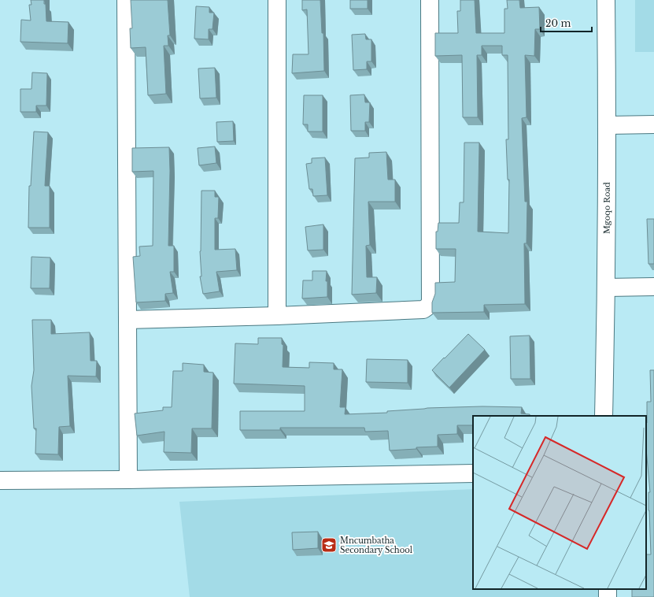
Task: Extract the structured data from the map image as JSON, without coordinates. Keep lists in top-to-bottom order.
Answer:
{
  "streets": {
    "street": ["Mgoqo Road"]
  },
  "places": {
    "school or university": ["Mncumbatha Secondary School"]
  },
  "scale_bar": "20 m"
}
